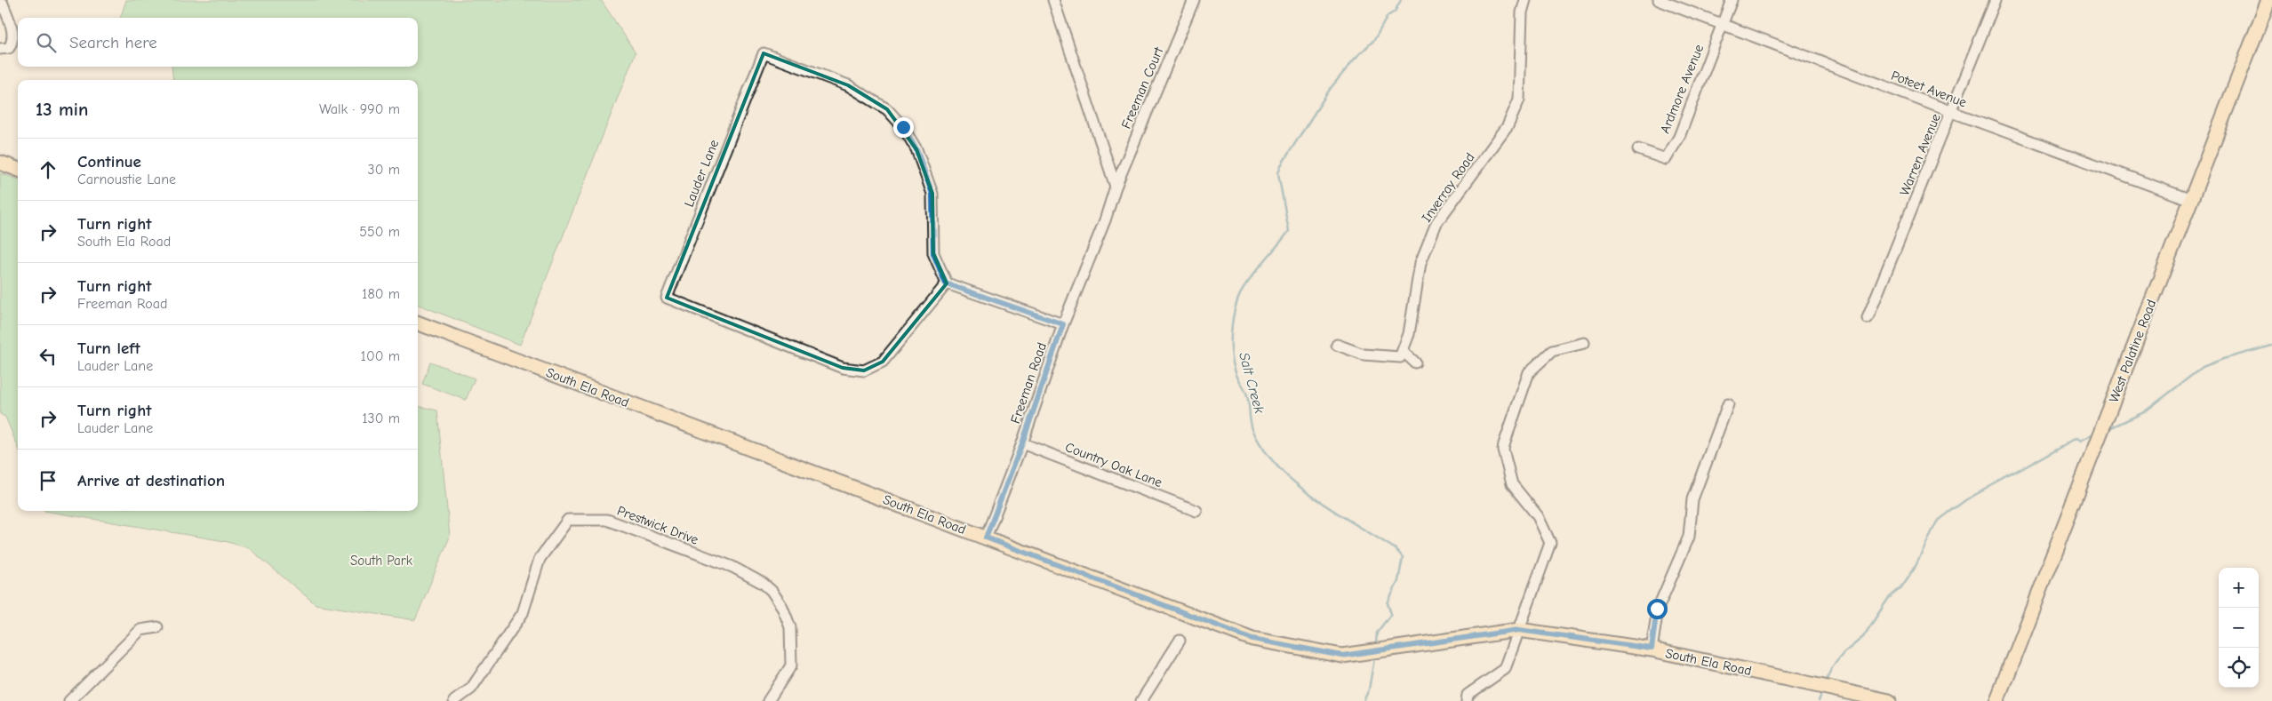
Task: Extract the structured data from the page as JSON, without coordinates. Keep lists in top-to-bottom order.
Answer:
{
  "streets": {
    "main road": ["West Palatine Road", "South Ela Road"],
    "street": [
      "Freeman Court",
      "Ardmore Avenue",
      "Poteet Avenue",
      "Warren Avenue",
      "Lauder Lane",
      "Inverray Road",
      "Freeman Road",
      "Country Oak Lane",
      "Prestwick Drive"
    ]
  },
  "crossings": [
    ["Freeman Court", "Freeman Road"],
    ["Ardmore Avenue", "Poteet Avenue"],
    ["Poteet Avenue", "Warren Avenue"],
    ["Poteet Avenue", "West Palatine Road"],
    ["Freeman Road", "South Ela Road"],
    ["Freeman Road", "Country Oak Lane"]
  ],
  "water": ["Salt Creek"],
  "parks": ["South Park"],
  "page": {
    "search": "Search here",
    "heading": ["13 min", "Walk · 990 m"],
    "list": [
      ["Continue", "Carnoustie Lane", "30 m"],
      ["Turn right", "South Ela Road", "550 m"],
      ["Turn right", "Freeman Road", "180 m"],
      ["Turn left", "Lauder Lane", "100 m"],
      ["Turn right", "Lauder Lane", "130 m"],
      "Arrive at destination"
    ],
    "map_buttons": ["+", "−"]
  }
}
